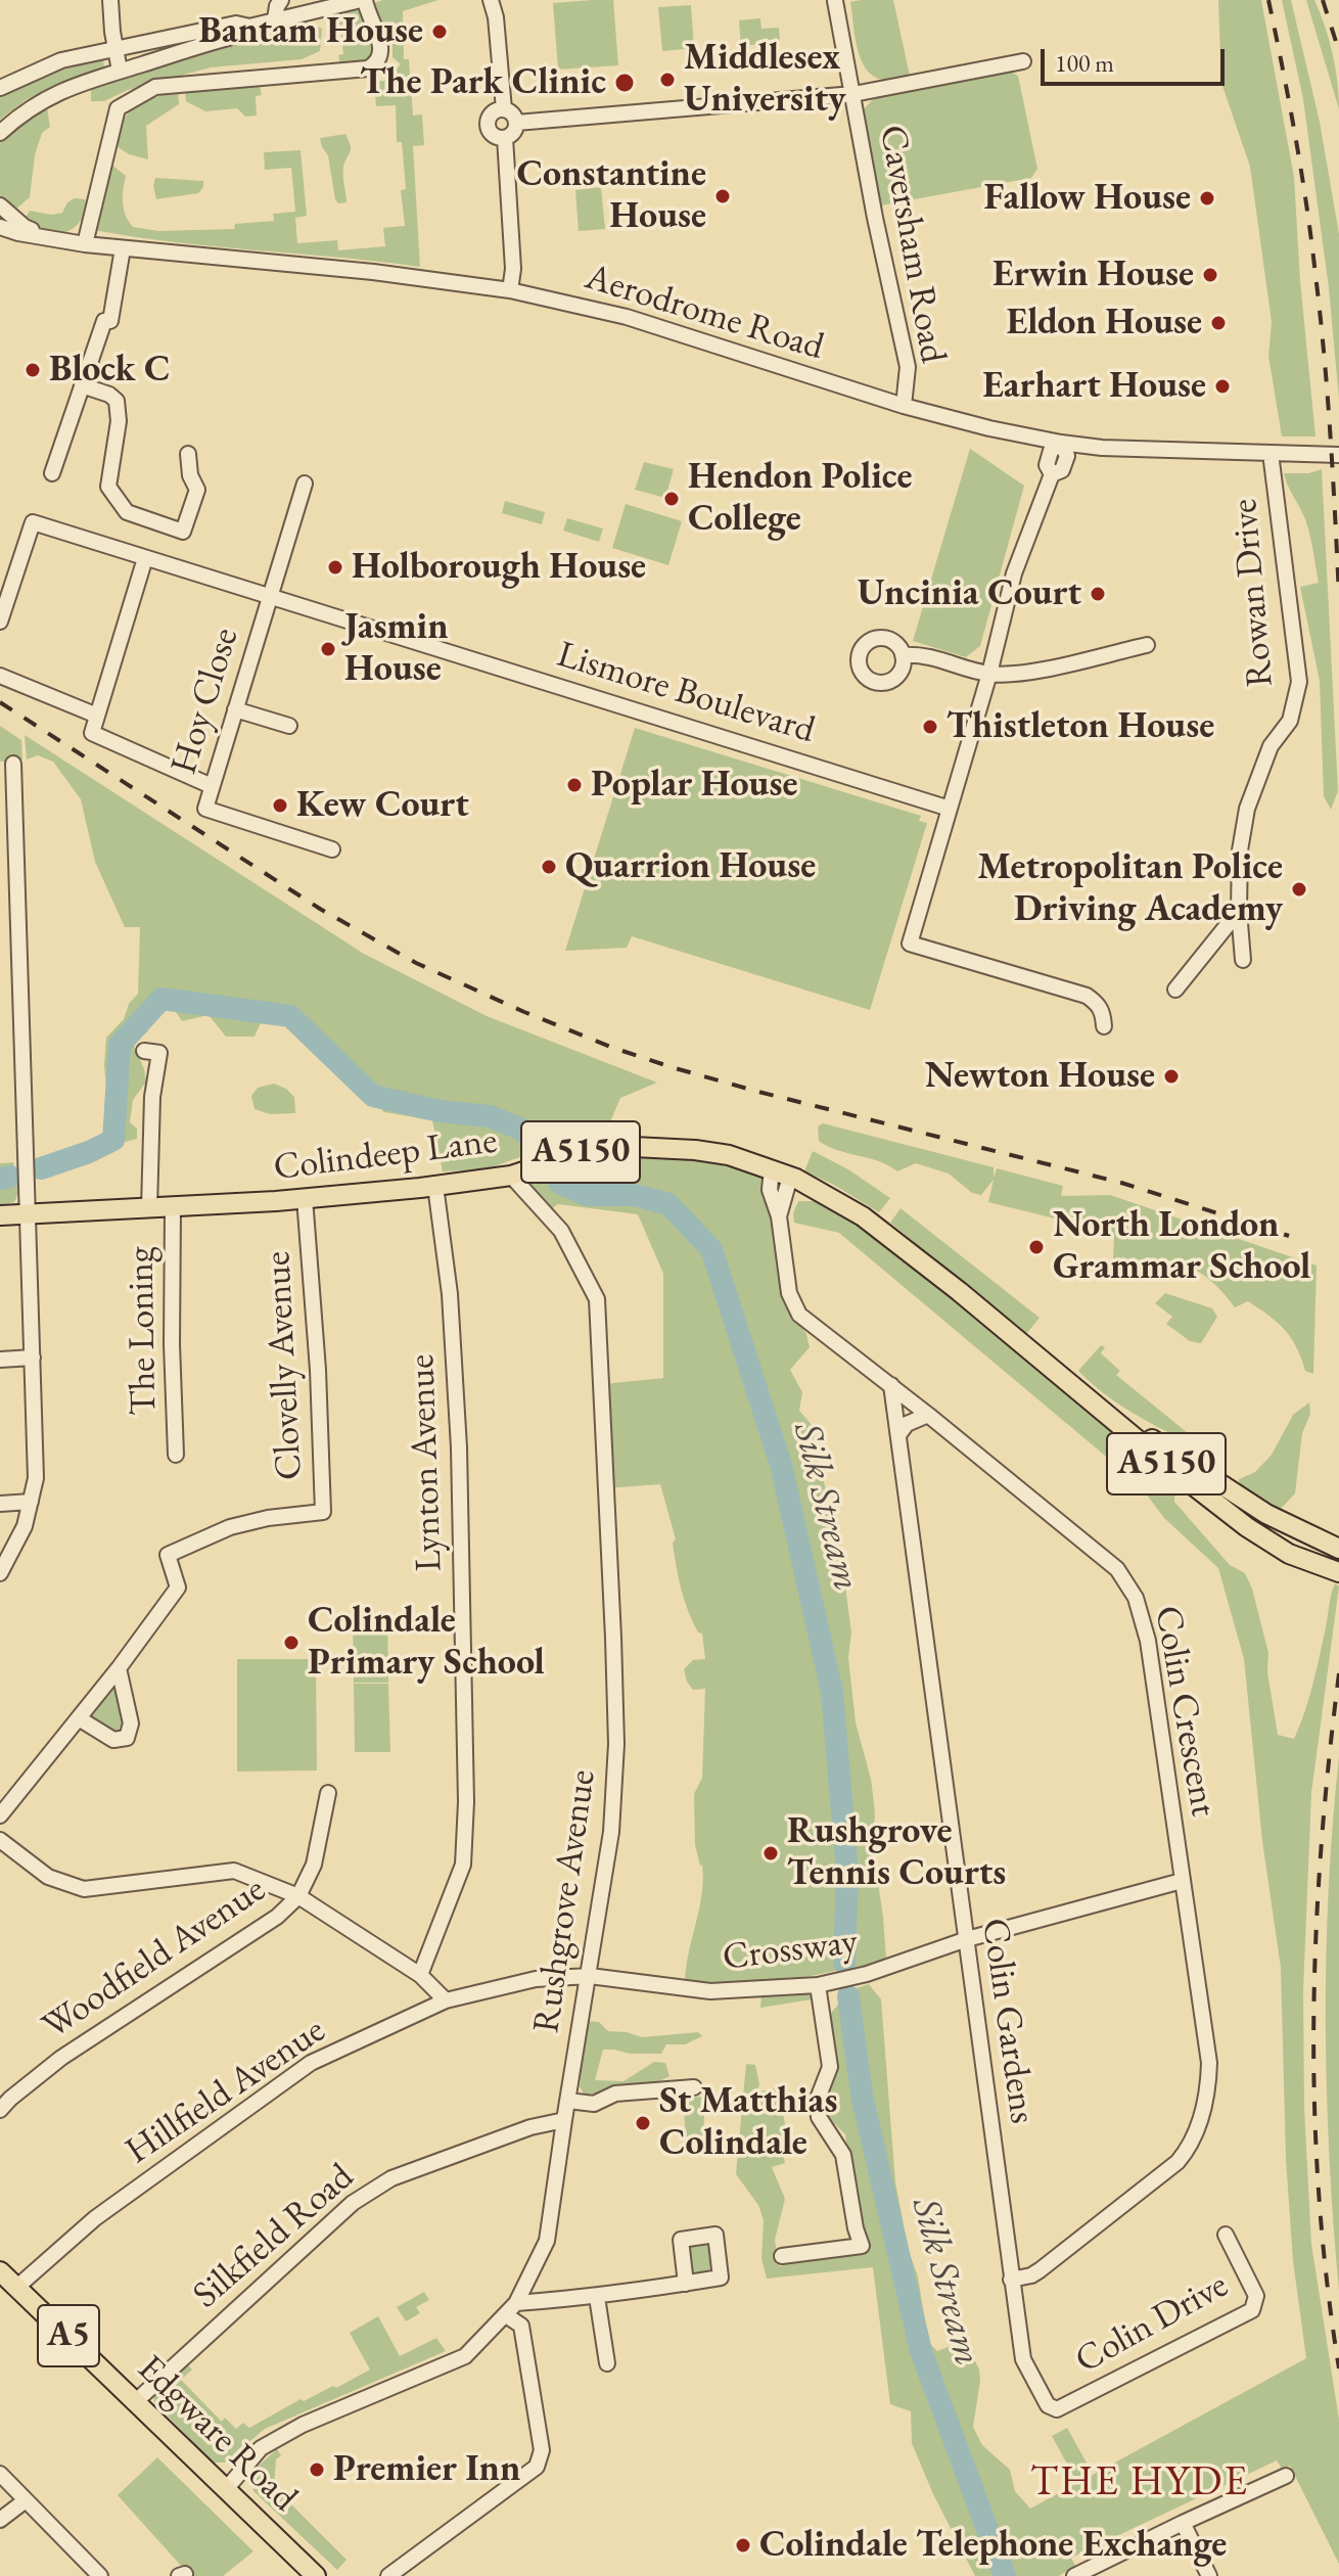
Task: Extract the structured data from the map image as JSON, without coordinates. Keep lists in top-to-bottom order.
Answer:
{
  "streets": {
    "main road": [
      "A5150",
      "Colindeep Lane",
      "A5",
      "Edgware Road"
    ],
    "street": [
      "Caversham Road",
      "Aerodrome Road",
      "Rowan Drive",
      "Lismore Boulevard",
      "Hoy Close",
      "The Loning",
      "Clovelly Avenue",
      "Lynton Avenue",
      "Colin Crescent",
      "Rushgrove Avenue",
      "Crossway",
      "Woodfield Avenue",
      "Colin Gardens",
      "Hillfield Avenue",
      "Silkfield Road",
      "Colin Drive"
    ]
  },
  "crossings": [
    ["Caversham Road", "Aerodrome Road"],
    ["Aerodrome Road", "Rowan Drive"],
    ["Lismore Boulevard", "Hoy Close"],
    ["Colindeep Lane", "The Loning"],
    ["Colindeep Lane", "Clovelly Avenue"],
    ["Colindeep Lane", "Lynton Avenue"],
    ["Colindeep Lane", "Colin Crescent"],
    ["Colindeep Lane", "Rushgrove Avenue"],
    ["Colin Crescent", "Crossway"],
    ["Colin Crescent", "Colin Gardens"],
    ["Rushgrove Avenue", "Crossway"],
    ["Rushgrove Avenue", "Hillfield Avenue"],
    ["Rushgrove Avenue", "Silkfield Road"],
    ["Rushgrove Avenue", "Edgware Road"],
    ["Crossway", "Colin Gardens"],
    ["Crossway", "Hillfield Avenue"],
    ["Colin Gardens", "Colin Drive"],
    ["Hillfield Avenue", "Edgware Road"],
    ["Silkfield Road", "Edgware Road"]
  ],
  "districts": ["THE HYDE"],
  "water": ["Silk Stream"],
  "places": [
    "Bantam House",
    "Middlesex University",
    "The Park Clinic",
    "Constantine House",
    "Fallow House",
    "Erwin House",
    "Eldon House",
    "Block C",
    "Earhart House",
    "Hendon Police College",
    "Holborough House",
    "Uncinia Court",
    "Jasmin House",
    "Thistleton House",
    "Poplar House",
    "Kew Court",
    "Quarrion House",
    "Metropolitan Police Driving Academy",
    "Newton House",
    "North London Grammar School",
    "Colindale Primary School",
    "Rushgrove Tennis Courts",
    "St Matthias Colindale",
    "Premier Inn",
    "Colindale Telephone Exchange"
  ],
  "scale_bar": "100 m"
}
